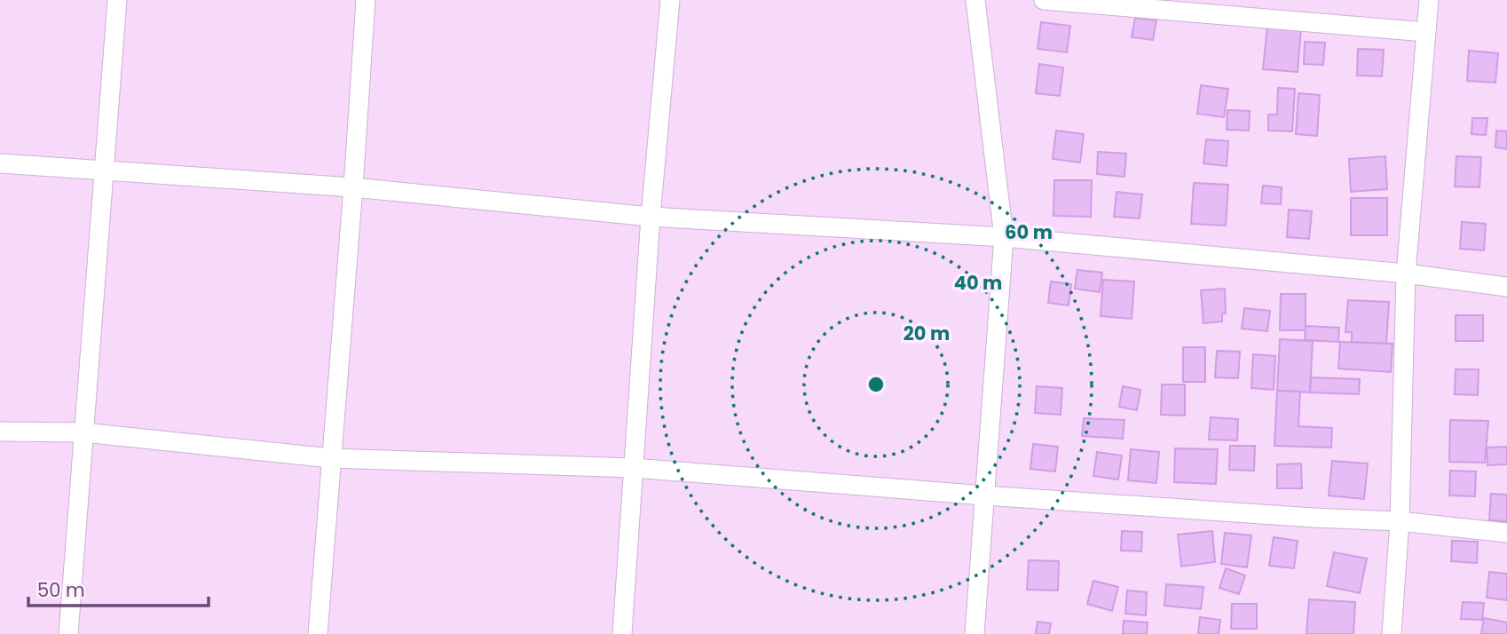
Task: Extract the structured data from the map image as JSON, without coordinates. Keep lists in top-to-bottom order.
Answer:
{
  "scale_bar": "50 m",
  "rings": ["60 m", "40 m", "20 m"]
}
